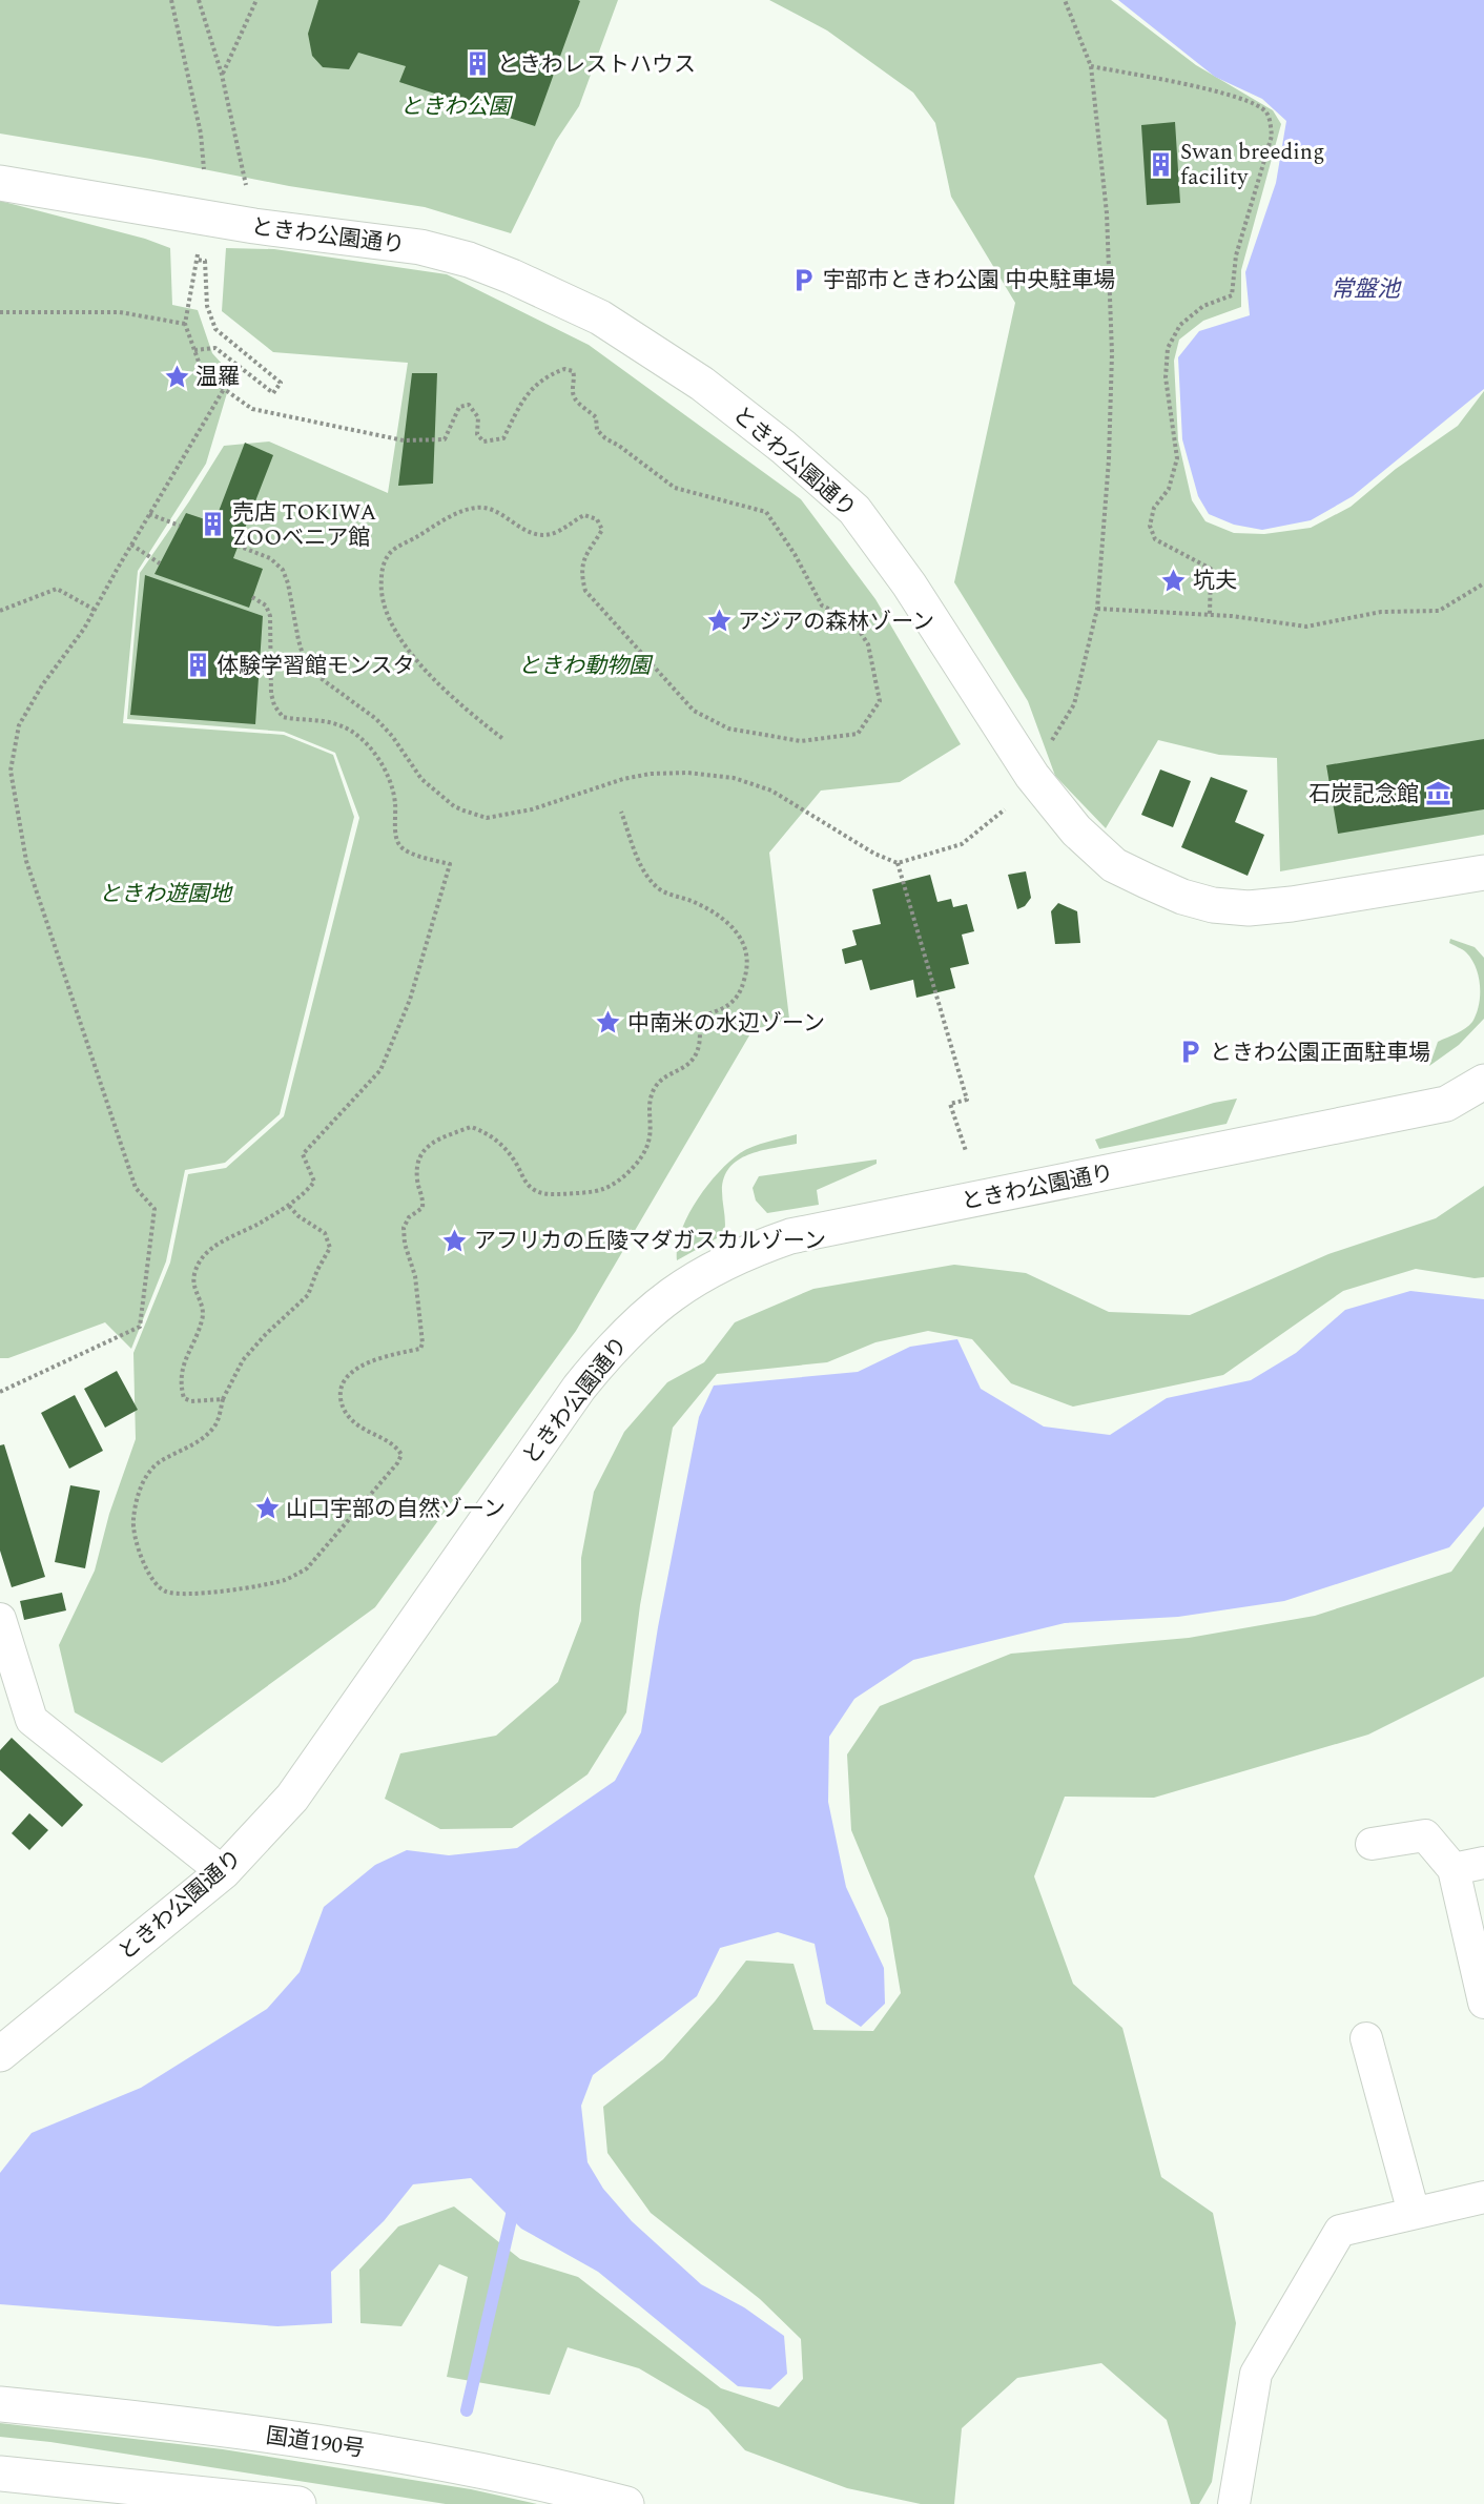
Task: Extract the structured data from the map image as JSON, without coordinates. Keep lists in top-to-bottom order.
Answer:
{
  "streets": {
    "main road": ["ときわ公園通り", "国道190号"]
  },
  "water": ["常盤池"],
  "parks": ["ときわ公園", "ときわ動物園", "ときわ遊園地"],
  "places": {
    "building": [
      "ときわレストハウス",
      "Swan breeding facility",
      "売店 TOKIWA ZOOべニア館",
      "体験学習館モンスタ"
    ],
    "parking": ["宇部市ときわ公園 中央駐車場", "ときわ公園正面駐車場"],
    "place": [
      "温羅",
      "坑夫",
      "アジアの森林ゾーン",
      "中南米の水辺ゾーン",
      "アフリカの丘陵マダガスカルゾーン",
      "山口宇部の自然ゾーン"
    ],
    "museum": ["石炭記念館"]
  }
}
